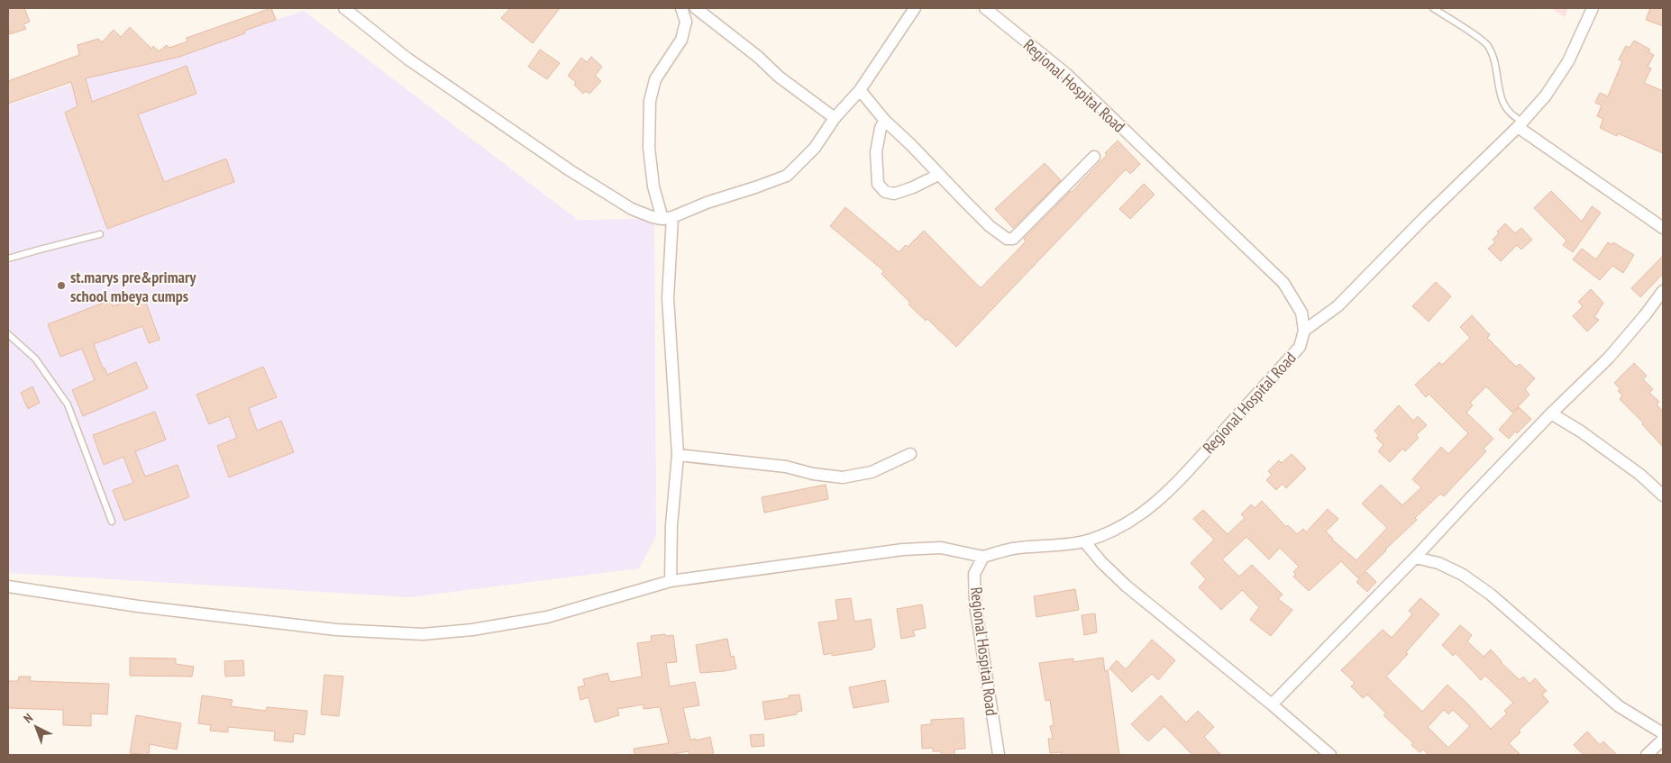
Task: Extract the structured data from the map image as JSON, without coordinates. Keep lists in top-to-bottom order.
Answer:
{
  "streets": {
    "street": ["Regional Hospital Road"]
  },
  "places": ["st.marys pre&primary school mbeya cumps"],
  "north": "top left"
}
